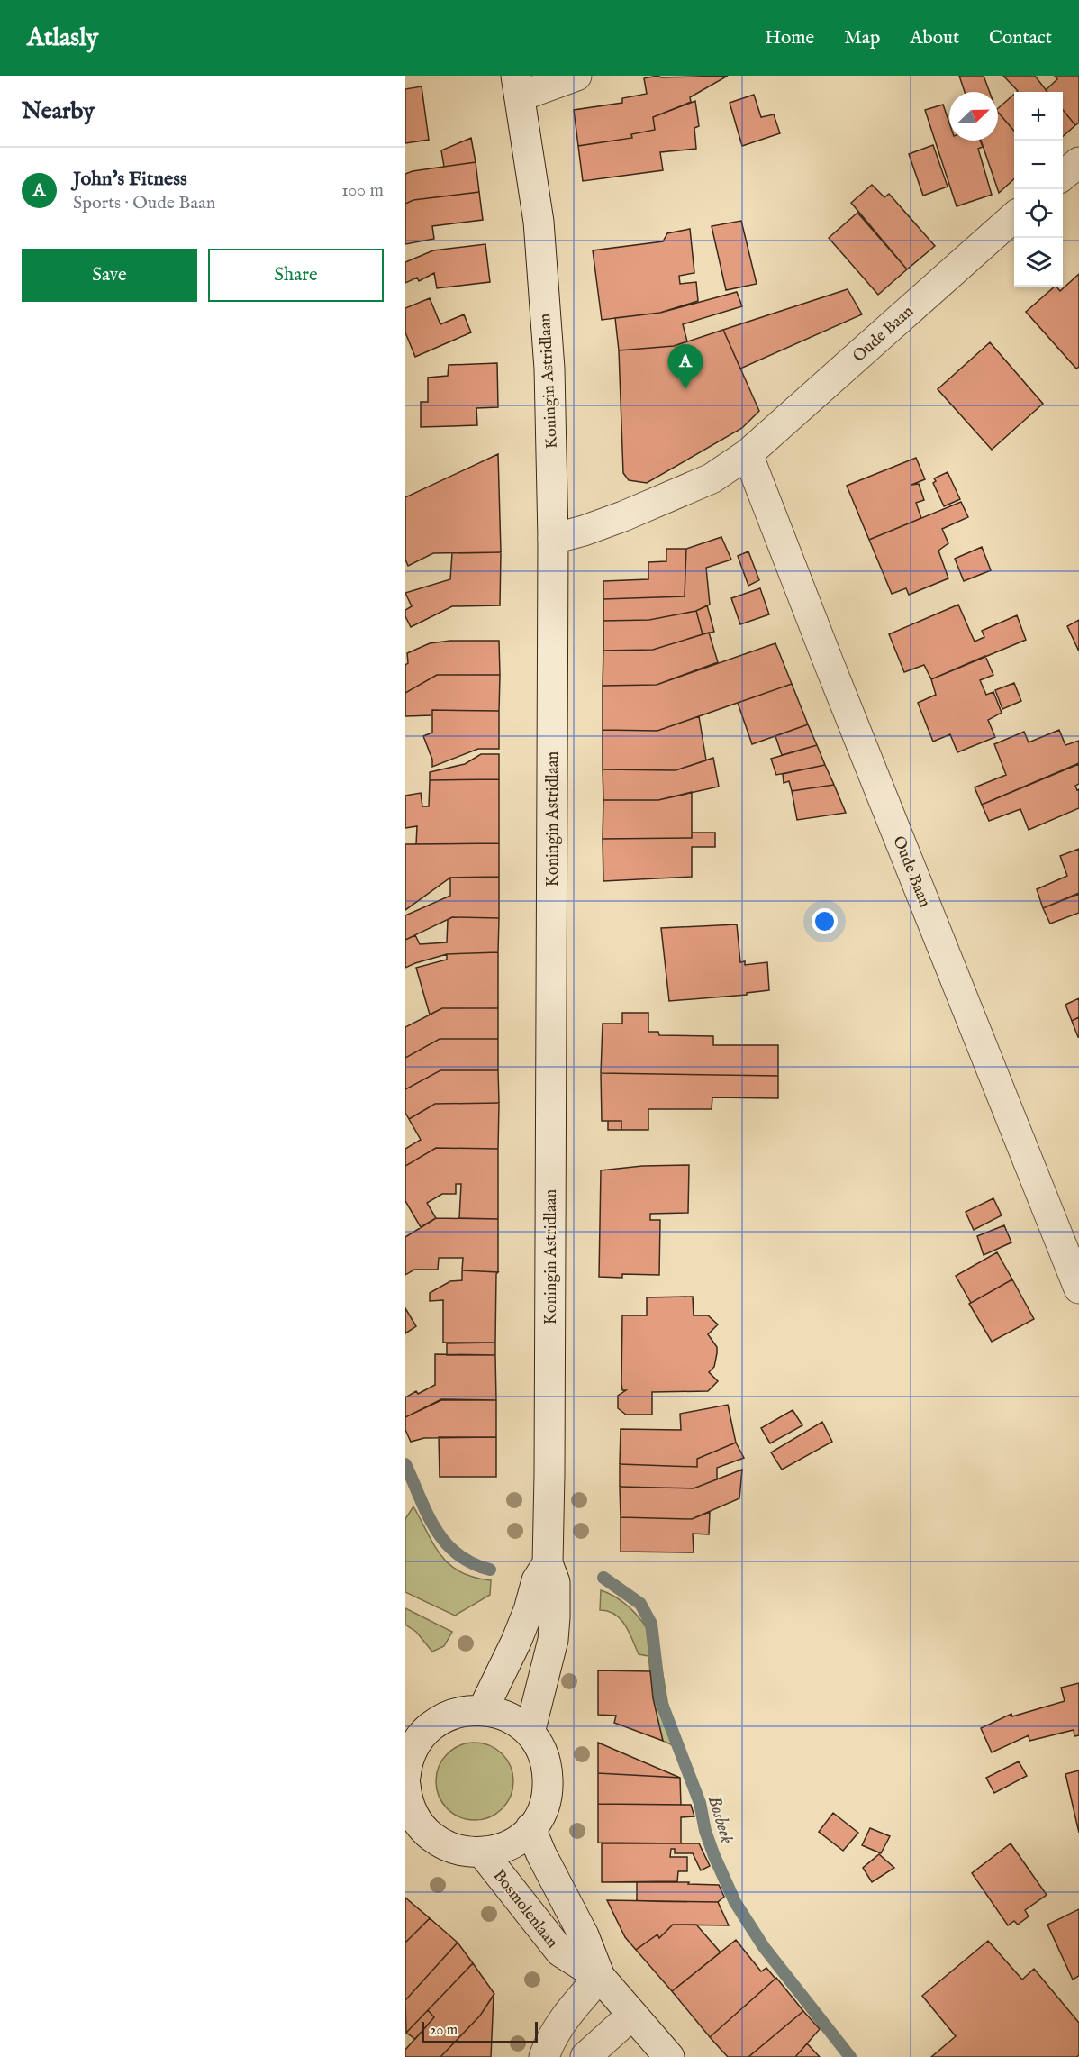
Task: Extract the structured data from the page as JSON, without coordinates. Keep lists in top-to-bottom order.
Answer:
{
  "streets": {
    "main road": ["Oude Baan", "Koningin Astridlaan", "Bosmolenlaan"]
  },
  "crossings": [
    ["Oude Baan", "Koningin Astridlaan"]
  ],
  "water": ["Bosbeek"],
  "scale_bar": "20 m",
  "north": "top right",
  "page": {
    "header": "Atlasly",
    "nav": [
      "Home",
      "Map",
      "About",
      "Contact"
    ],
    "heading": "Nearby",
    "map_buttons": ["+", "−"],
    "list": [
      {
        "mark": "A",
        "name": "John's Fitness",
        "note": "Sports · Oude Baan",
        "value": "100 m"
      }
    ],
    "buttons": ["Save", "Share"],
    "pins": "A",
    "scale": "20 m"
  }
}
